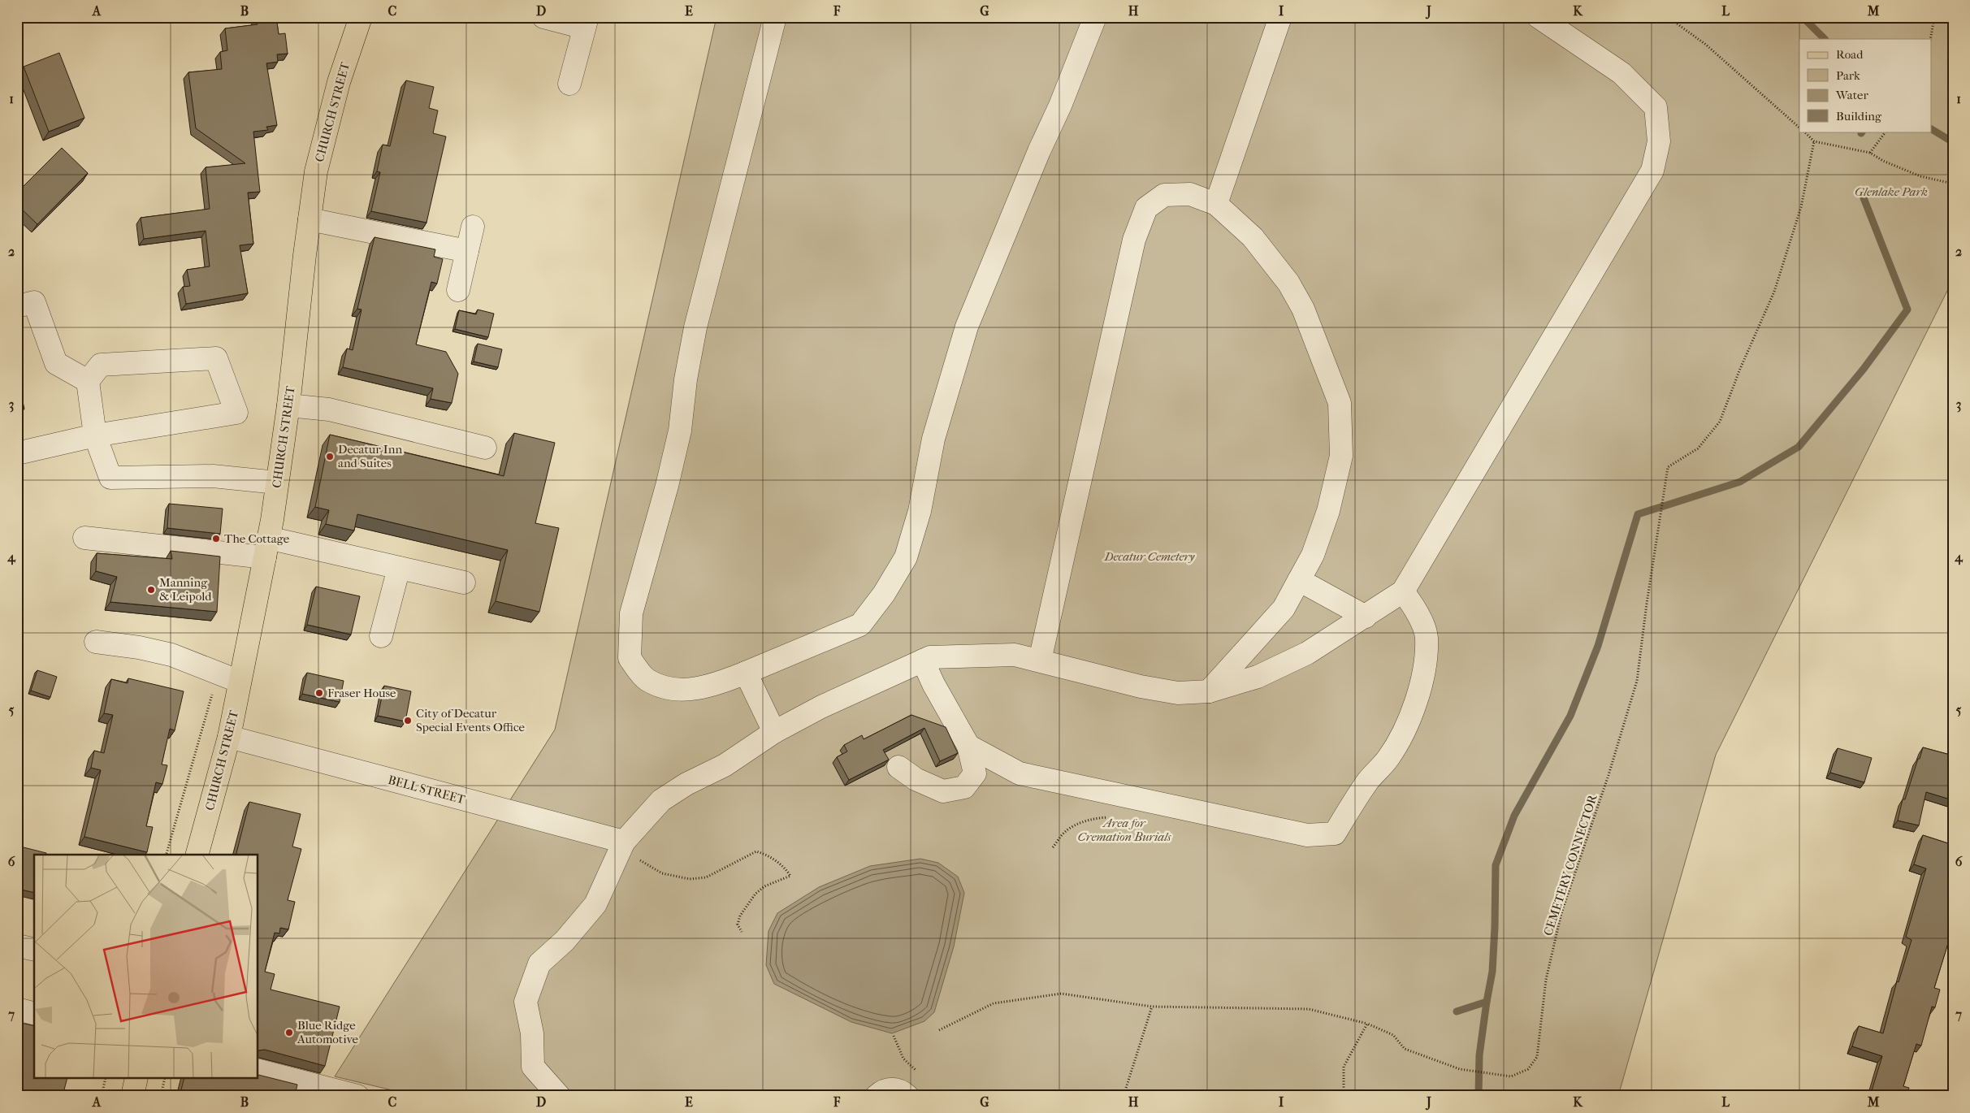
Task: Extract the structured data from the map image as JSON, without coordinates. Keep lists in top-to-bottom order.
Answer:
{
  "streets": {
    "main road": ["CHURCH STREET"],
    "street": ["BELL STREET"],
    "path": ["CEMETERY CONNECTOR"]
  },
  "crossings": [
    ["CHURCH STREET", "BELL STREET"]
  ],
  "parks": ["Glenlake Park", "Decatur Cemetery", "Area for Cremation Burials"],
  "places": [
    "Decatur Inn and Suites",
    "The Cottage",
    "Manning & Leipold",
    "Fraser House",
    "City of Decatur Special Events Office",
    "Blue Ridge Automotive"
  ],
  "legend": [
    "Road",
    "Park",
    "Water",
    "Building"
  ],
  "grid": {
    "columns": [
      "A",
      "B",
      "C",
      "D",
      "E",
      "F",
      "G",
      "H",
      "I",
      "J",
      "K",
      "L",
      "M"
    ],
    "rows": [
      "1",
      "2",
      "3",
      "4",
      "5",
      "6",
      "7"
    ]
  }
}
